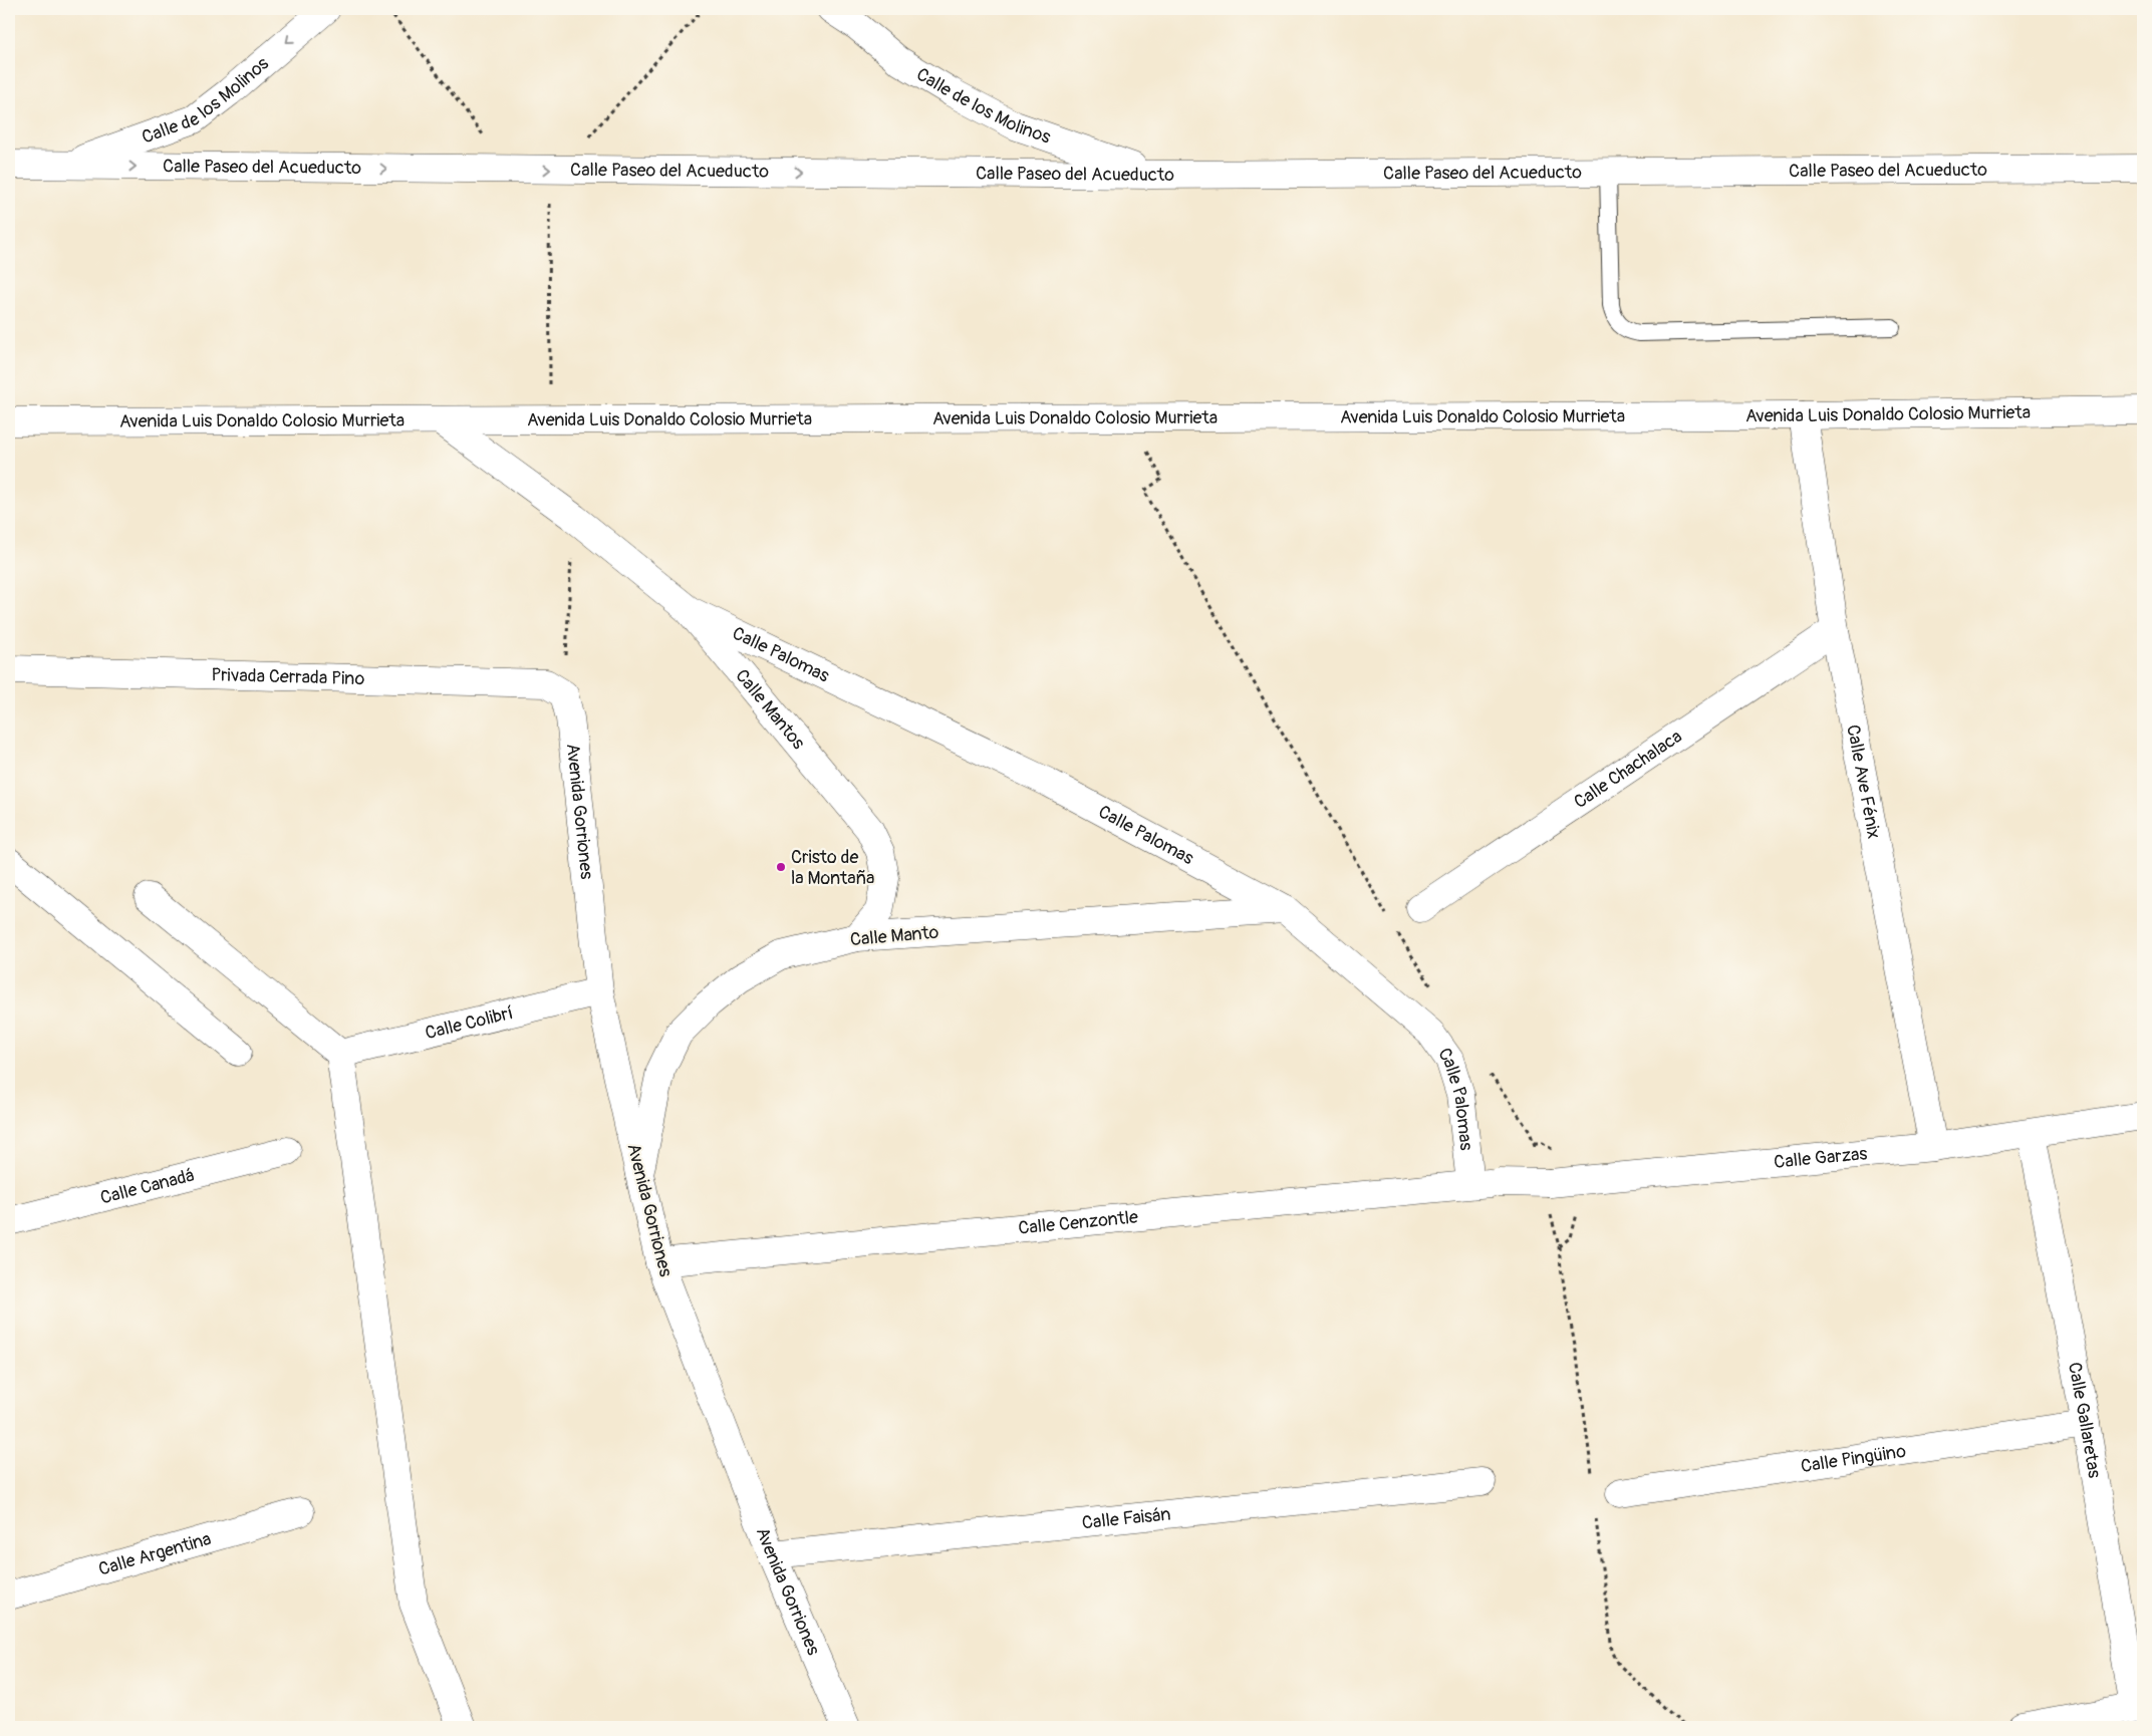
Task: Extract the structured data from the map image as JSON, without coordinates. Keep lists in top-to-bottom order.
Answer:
{
  "streets": {
    "street": [
      "Calle de los Molinos",
      "Calle Paseo del Acueducto",
      "Avenida Luis Donaldo Colosio Murrieta",
      "Calle Palomas",
      "Privada Cerrada Pino",
      "Calle Mantos",
      "Calle Chachalaca",
      "Calle Ave Fénix",
      "Avenida Gorriones",
      "Calle Manto",
      "Calle Colibrí",
      "Calle Garzas",
      "Calle Canadá",
      "Calle Cenzontle",
      "Calle Gallaretas",
      "Calle Pingüino",
      "Calle Faisán",
      "Calle Argentina"
    ]
  },
  "crossings": [
    ["Calle de los Molinos", "Calle Paseo del Acueducto"],
    ["Avenida Luis Donaldo Colosio Murrieta", "Calle Ave Fénix"],
    ["Calle Palomas", "Calle Mantos"],
    ["Calle Palomas", "Calle Manto"],
    ["Calle Palomas", "Calle Garzas"],
    ["Calle Palomas", "Calle Cenzontle"],
    ["Privada Cerrada Pino", "Avenida Gorriones"],
    ["Calle Mantos", "Calle Manto"],
    ["Calle Chachalaca", "Calle Ave Fénix"],
    ["Calle Ave Fénix", "Calle Garzas"],
    ["Avenida Gorriones", "Calle Manto"],
    ["Avenida Gorriones", "Calle Colibrí"],
    ["Avenida Gorriones", "Calle Cenzontle"],
    ["Avenida Gorriones", "Calle Faisán"],
    ["Calle Garzas", "Calle Cenzontle"],
    ["Calle Garzas", "Calle Gallaretas"],
    ["Calle Gallaretas", "Calle Pingüino"]
  ],
  "one_way": ["Calle de los Molinos", "Calle Paseo del Acueducto"],
  "places": ["Cristo de la Montaña"]
}
